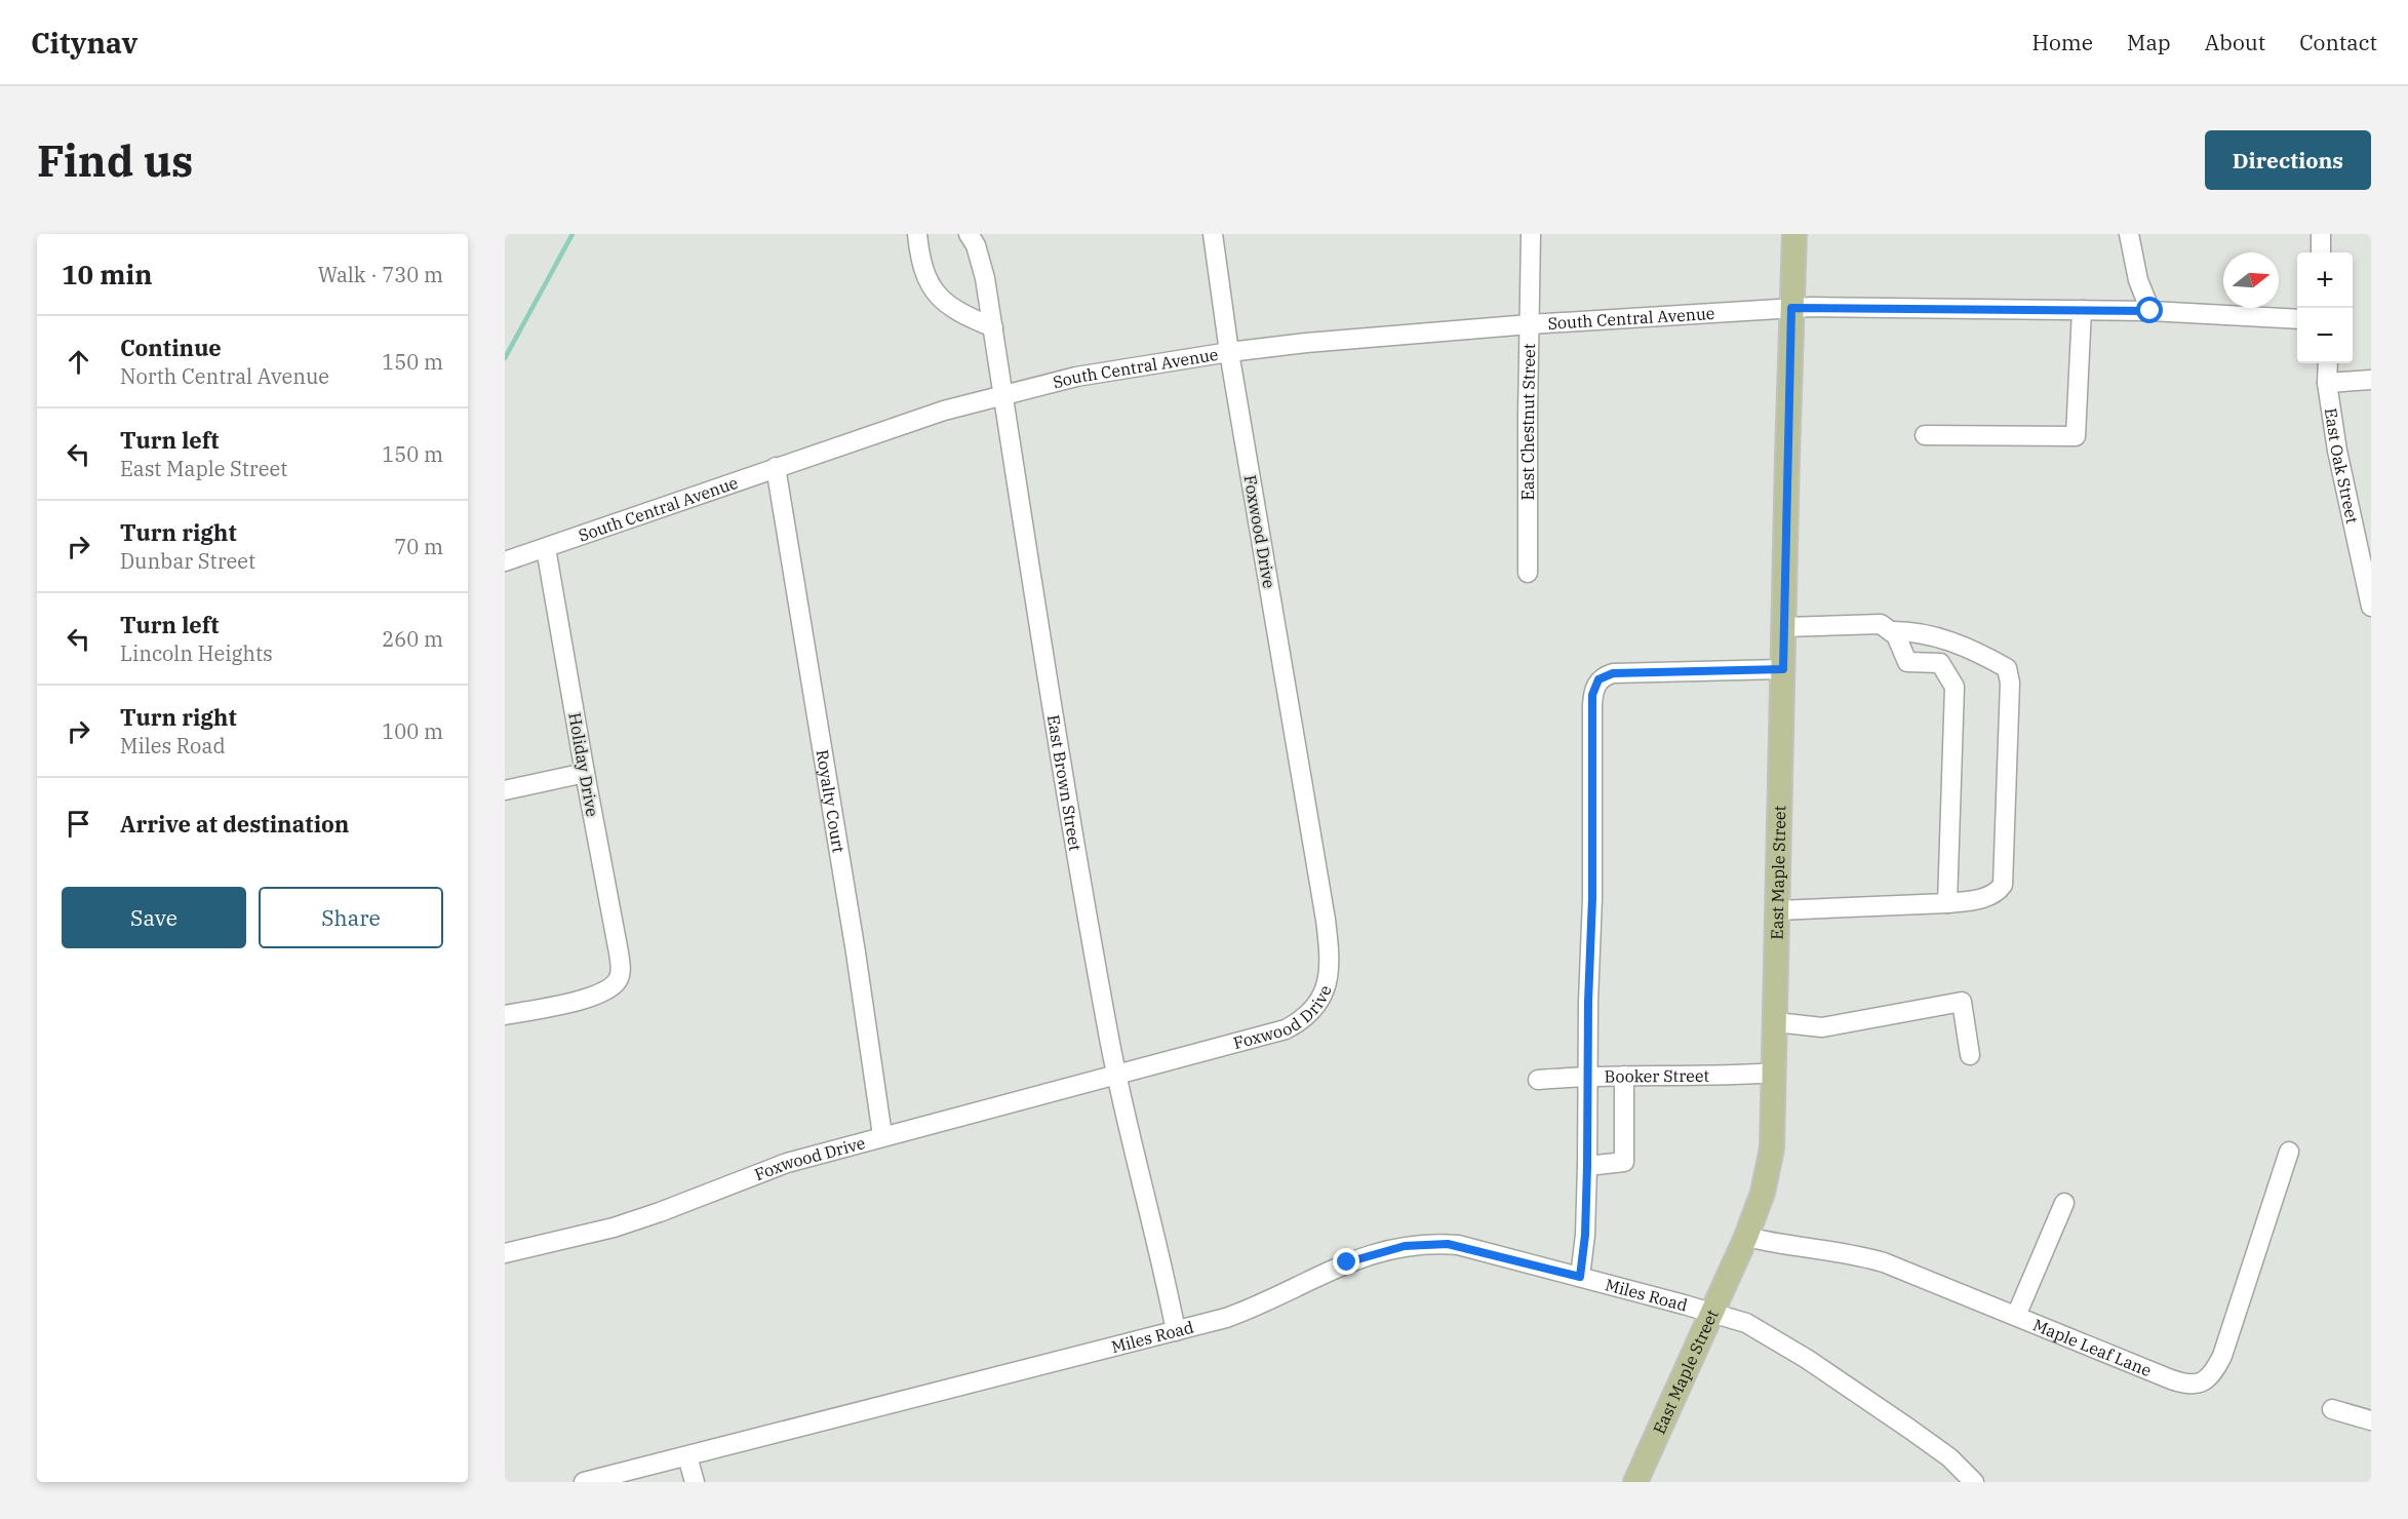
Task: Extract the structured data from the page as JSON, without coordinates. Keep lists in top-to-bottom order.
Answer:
{
  "streets": {
    "main road": ["East Maple Street"],
    "street": [
      "South Central Avenue",
      "East Chestnut Street",
      "East Oak Street",
      "Foxwood Drive",
      "Holiday Drive",
      "East Brown Street",
      "Royalty Court",
      "Booker Street",
      "Miles Road",
      "Maple Leaf Lane"
    ]
  },
  "crossings": [
    ["South Central Avenue", "East Chestnut Street"],
    ["South Central Avenue", "Foxwood Drive"],
    ["South Central Avenue", "Holiday Drive"],
    ["South Central Avenue", "East Brown Street"],
    ["South Central Avenue", "Royalty Court"],
    ["South Central Avenue", "East Maple Street"],
    ["Foxwood Drive", "East Brown Street"],
    ["Foxwood Drive", "Royalty Court"],
    ["East Brown Street", "Miles Road"],
    ["East Maple Street", "Booker Street"],
    ["East Maple Street", "Miles Road"],
    ["East Maple Street", "Maple Leaf Lane"]
  ],
  "north": "right",
  "page": {
    "header": "Citynav",
    "nav": [
      "Home",
      "Map",
      "About",
      "Contact"
    ],
    "buttons": [
      "Directions",
      ["Save", "Share"]
    ],
    "title": "Find us",
    "heading": ["10 min", "Walk · 730 m"],
    "map_buttons": ["+", "−"],
    "list": [
      ["Continue", "North Central Avenue", "150 m"],
      ["Turn left", "East Maple Street", "150 m"],
      ["Turn right", "Dunbar Street", "70 m"],
      ["Turn left", "Lincoln Heights", "260 m"],
      ["Turn right", "Miles Road", "100 m"],
      "Arrive at destination"
    ]
  }
}
